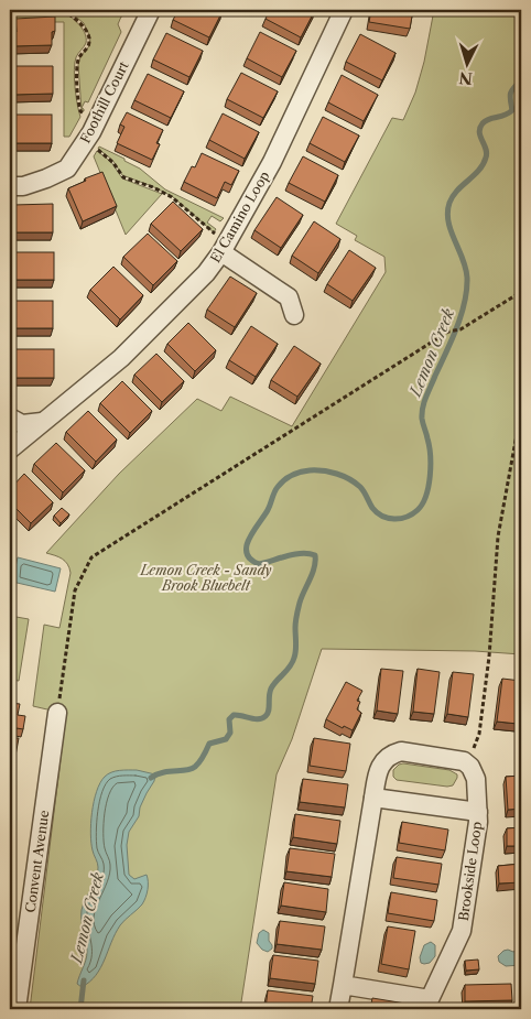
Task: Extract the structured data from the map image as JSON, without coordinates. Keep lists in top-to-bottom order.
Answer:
{
  "streets": {
    "street": [
      "Foothill Court",
      "El Camino Loop",
      "Convent Avenue",
      "Brookside Loop"
    ]
  },
  "water": ["Lemon Creek"],
  "parks": ["Lemon Creek - Sandy Brook Bluebelt"],
  "north": "bottom"
}
